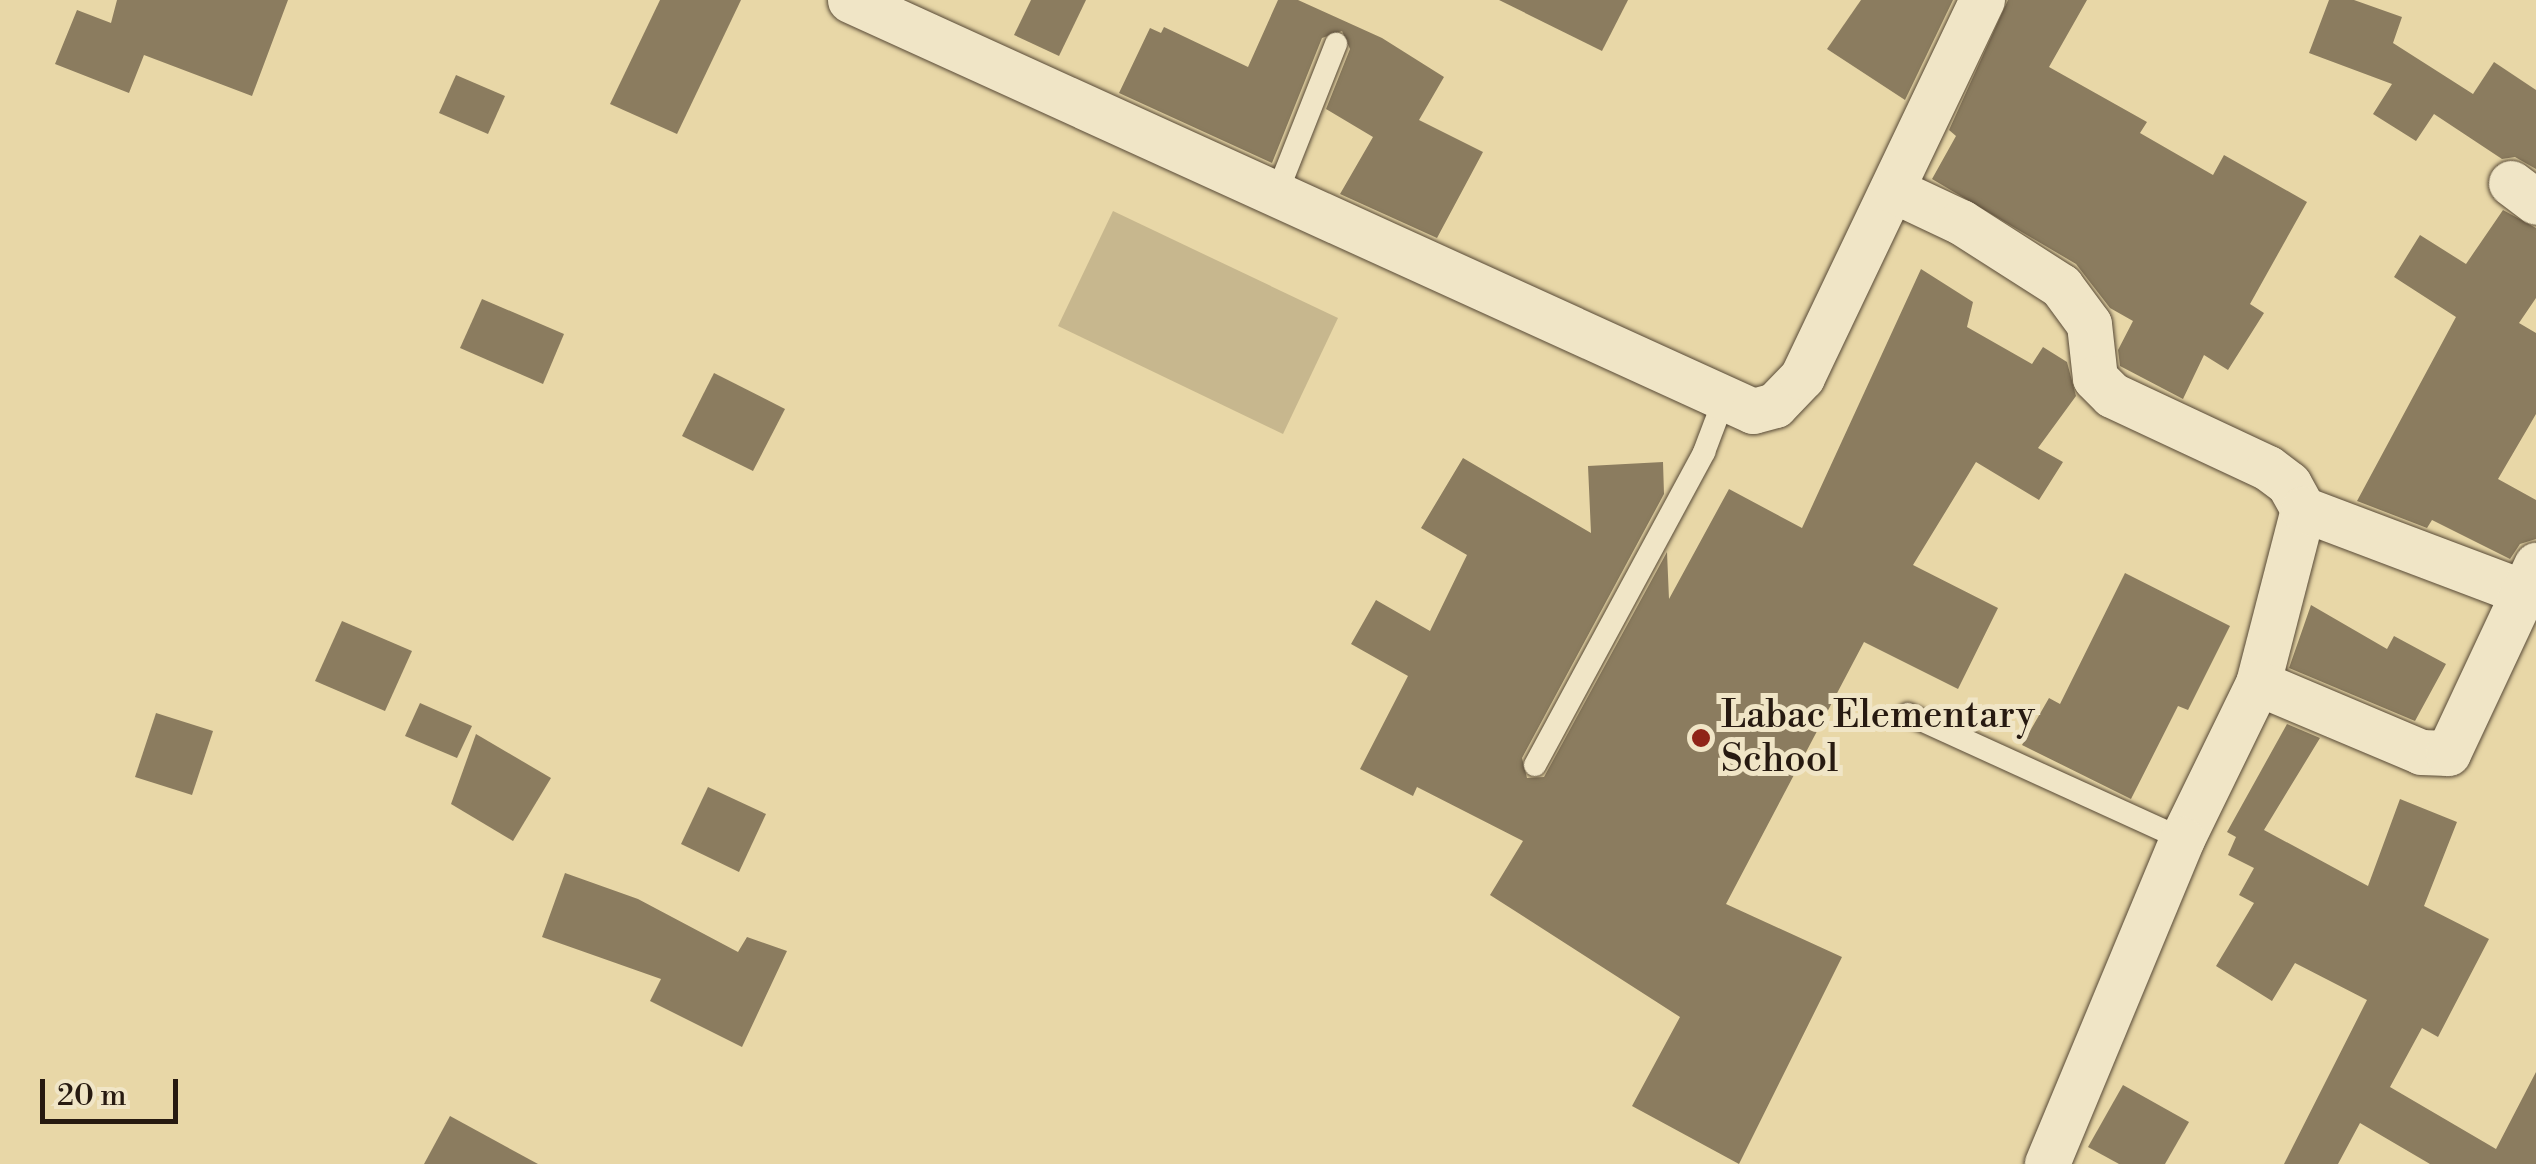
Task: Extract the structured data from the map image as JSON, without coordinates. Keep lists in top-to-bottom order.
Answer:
{
  "places": ["Labac Elementary School"],
  "scale_bar": "20 m"
}
